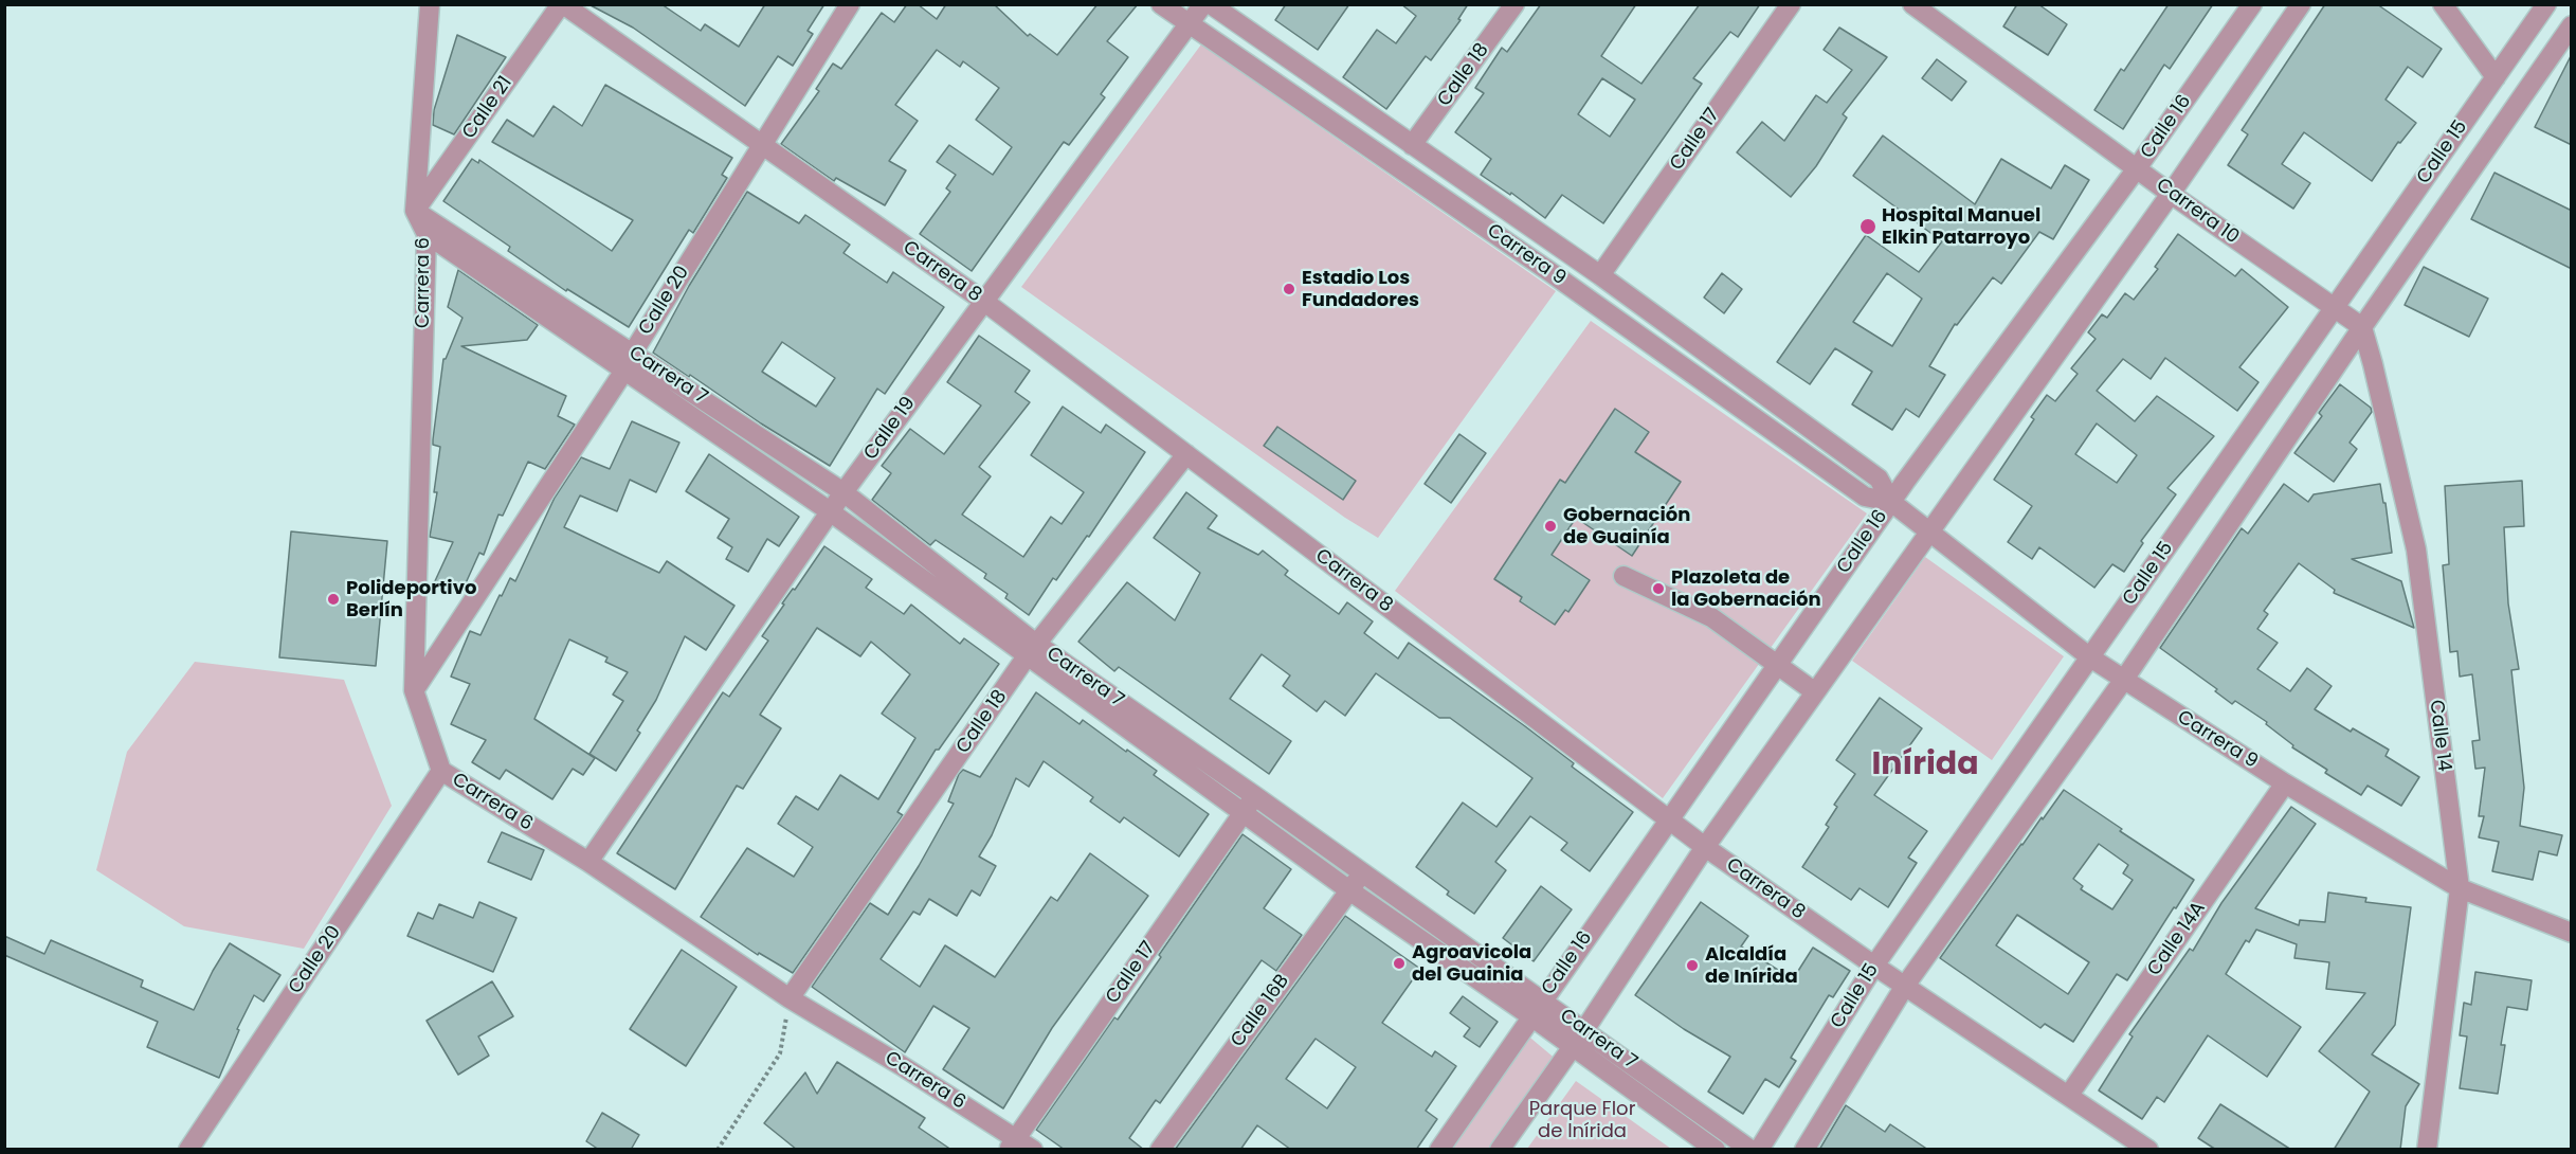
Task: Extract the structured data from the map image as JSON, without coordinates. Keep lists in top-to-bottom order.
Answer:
{
  "streets": {
    "street": [
      "Calle 18",
      "Calle 21",
      "Calle 16",
      "Calle 17",
      "Calle 15",
      "Carrera 10",
      "Carrera 9",
      "Carrera 8",
      "Carrera 6",
      "Calle 20",
      "Carrera 7",
      "Calle 19",
      "Calle 14",
      "Calle 14A",
      "Calle 16B"
    ]
  },
  "crossings": [
    ["Calle 18", "Carrera 9"],
    ["Calle 18", "Carrera 8"],
    ["Calle 18", "Carrera 6"],
    ["Calle 18", "Carrera 7"],
    ["Calle 21", "Carrera 8"],
    ["Calle 21", "Carrera 6"],
    ["Calle 21", "Carrera 7"],
    ["Calle 16", "Carrera 10"],
    ["Calle 16", "Carrera 9"],
    ["Calle 16", "Carrera 8"],
    ["Calle 16", "Carrera 7"],
    ["Calle 17", "Carrera 9"],
    ["Calle 17", "Carrera 6"],
    ["Calle 17", "Carrera 7"],
    ["Calle 15", "Carrera 10"],
    ["Calle 15", "Carrera 9"],
    ["Calle 15", "Carrera 8"],
    ["Calle 15", "Calle 14"],
    ["Carrera 10", "Calle 14"],
    ["Carrera 9", "Calle 19"],
    ["Carrera 9", "Calle 14"],
    ["Carrera 9", "Calle 14A"],
    ["Carrera 8", "Calle 20"],
    ["Carrera 8", "Calle 19"],
    ["Carrera 8", "Calle 14A"],
    ["Carrera 6", "Calle 20"],
    ["Carrera 6", "Carrera 7"],
    ["Carrera 6", "Calle 19"],
    ["Calle 20", "Carrera 7"],
    ["Carrera 7", "Calle 19"],
    ["Carrera 7", "Calle 16B"]
  ],
  "districts": ["Inírida"],
  "parks": ["Parque Flor de Inírida"],
  "places": [
    "Hospital Manuel Elkin Patarroyo",
    "Estadio Los Fundadores",
    "Gobernación de Guainía",
    "Plazoleta de la Gobernación",
    "Polideportivo Berlín",
    "Agroavicola del Guainia",
    "Alcaldía de Inírida"
  ]
}
